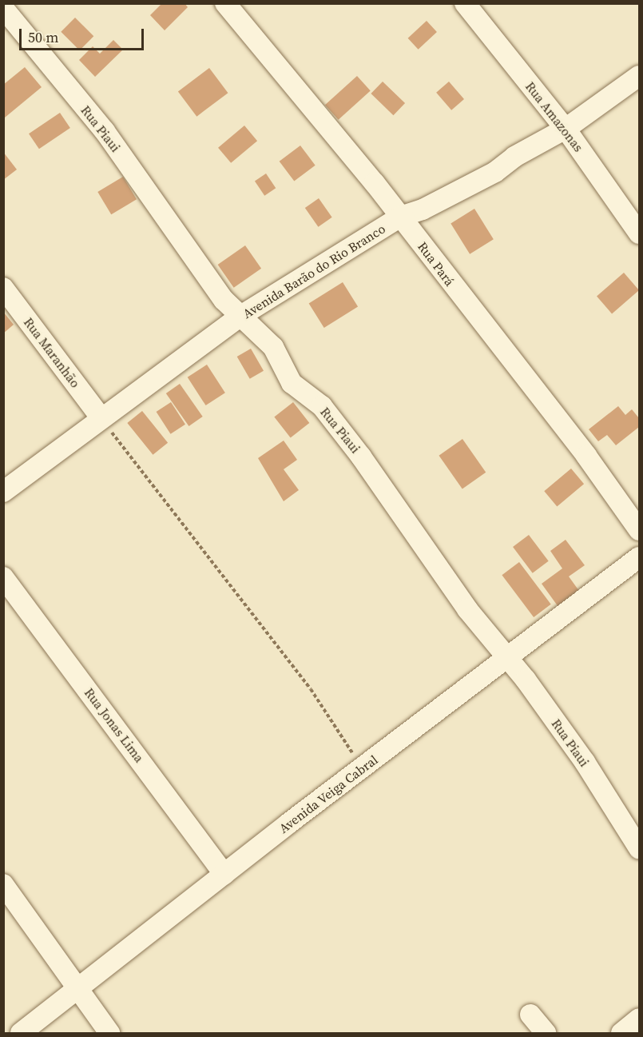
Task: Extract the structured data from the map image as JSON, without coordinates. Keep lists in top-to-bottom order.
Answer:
{
  "streets": {
    "street": [
      "Rua Amazonas",
      "Rua Piaui",
      "Rua Pará",
      "Avenida Barão do Rio Branco",
      "Rua Maranhão",
      "Rua Jonas Lima",
      "Avenida Veiga Cabral"
    ]
  },
  "crossings": [
    ["Rua Amazonas", "Avenida Barão do Rio Branco"],
    ["Rua Piaui", "Avenida Barão do Rio Branco"],
    ["Rua Piaui", "Avenida Veiga Cabral"],
    ["Rua Pará", "Avenida Barão do Rio Branco"],
    ["Avenida Barão do Rio Branco", "Rua Maranhão"],
    ["Rua Jonas Lima", "Avenida Veiga Cabral"]
  ],
  "scale_bar": "50 m"
}
